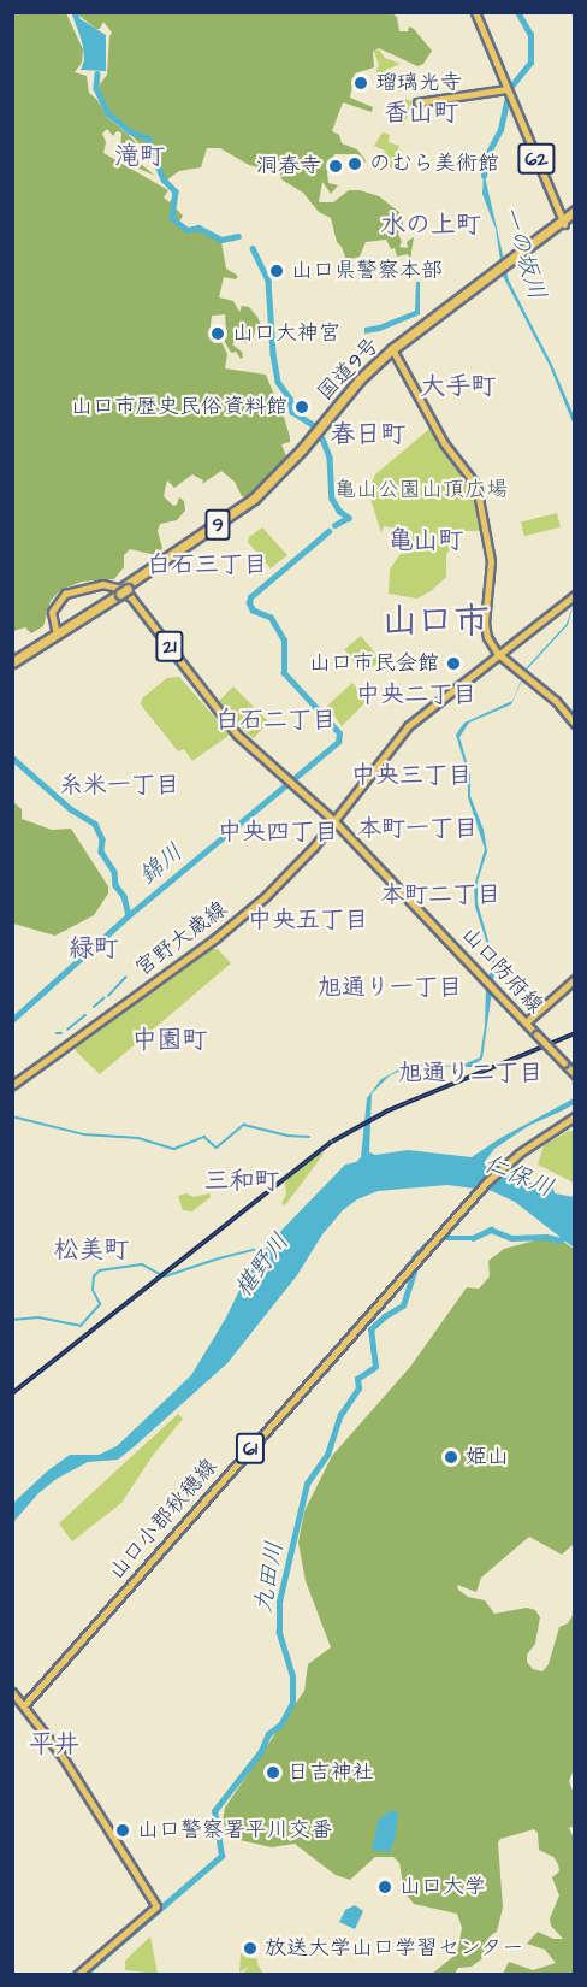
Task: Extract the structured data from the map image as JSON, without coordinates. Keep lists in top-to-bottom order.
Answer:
{
  "streets": {
    "highway": ["国道9号", "9"],
    "main road": [
      "62",
      "21",
      "宮野大歳線",
      "山口防府線",
      "61",
      "山口小郡秋穂線"
    ]
  },
  "crossings": [
    ["62", "国道9号"],
    ["国道9号", "山口防府線"],
    ["宮野大歳線", "山口防府線"]
  ],
  "districts": [
    "香山町",
    "滝町",
    "水の上町",
    "大手町",
    "春日町",
    "亀山町",
    "白石三丁目",
    "山口市",
    "中央二丁目",
    "白石二丁目",
    "中央三丁目",
    "糸米一丁目",
    "本町一丁目",
    "中央四丁目",
    "本町二丁目",
    "中央五丁目",
    "緑町",
    "旭通り一丁目",
    "中園町",
    "旭通り二丁目",
    "三和町",
    "松美町",
    "平井"
  ],
  "water": [
    "一の坂川",
    "錦川",
    "仁保川",
    "椹野川",
    "九田川"
  ],
  "parks": ["亀山公園山頂広場"],
  "places": [
    "瑠璃光寺",
    "のむら美術館",
    "洞春寺",
    "山口県警察本部",
    "山口大神宮",
    "山口市歴史民俗資料館",
    "山口市民会館",
    "姫山",
    "日吉神社",
    "山口警察署平川交番",
    "山口大学",
    "放送大学山口学習センター"
  ]
}
